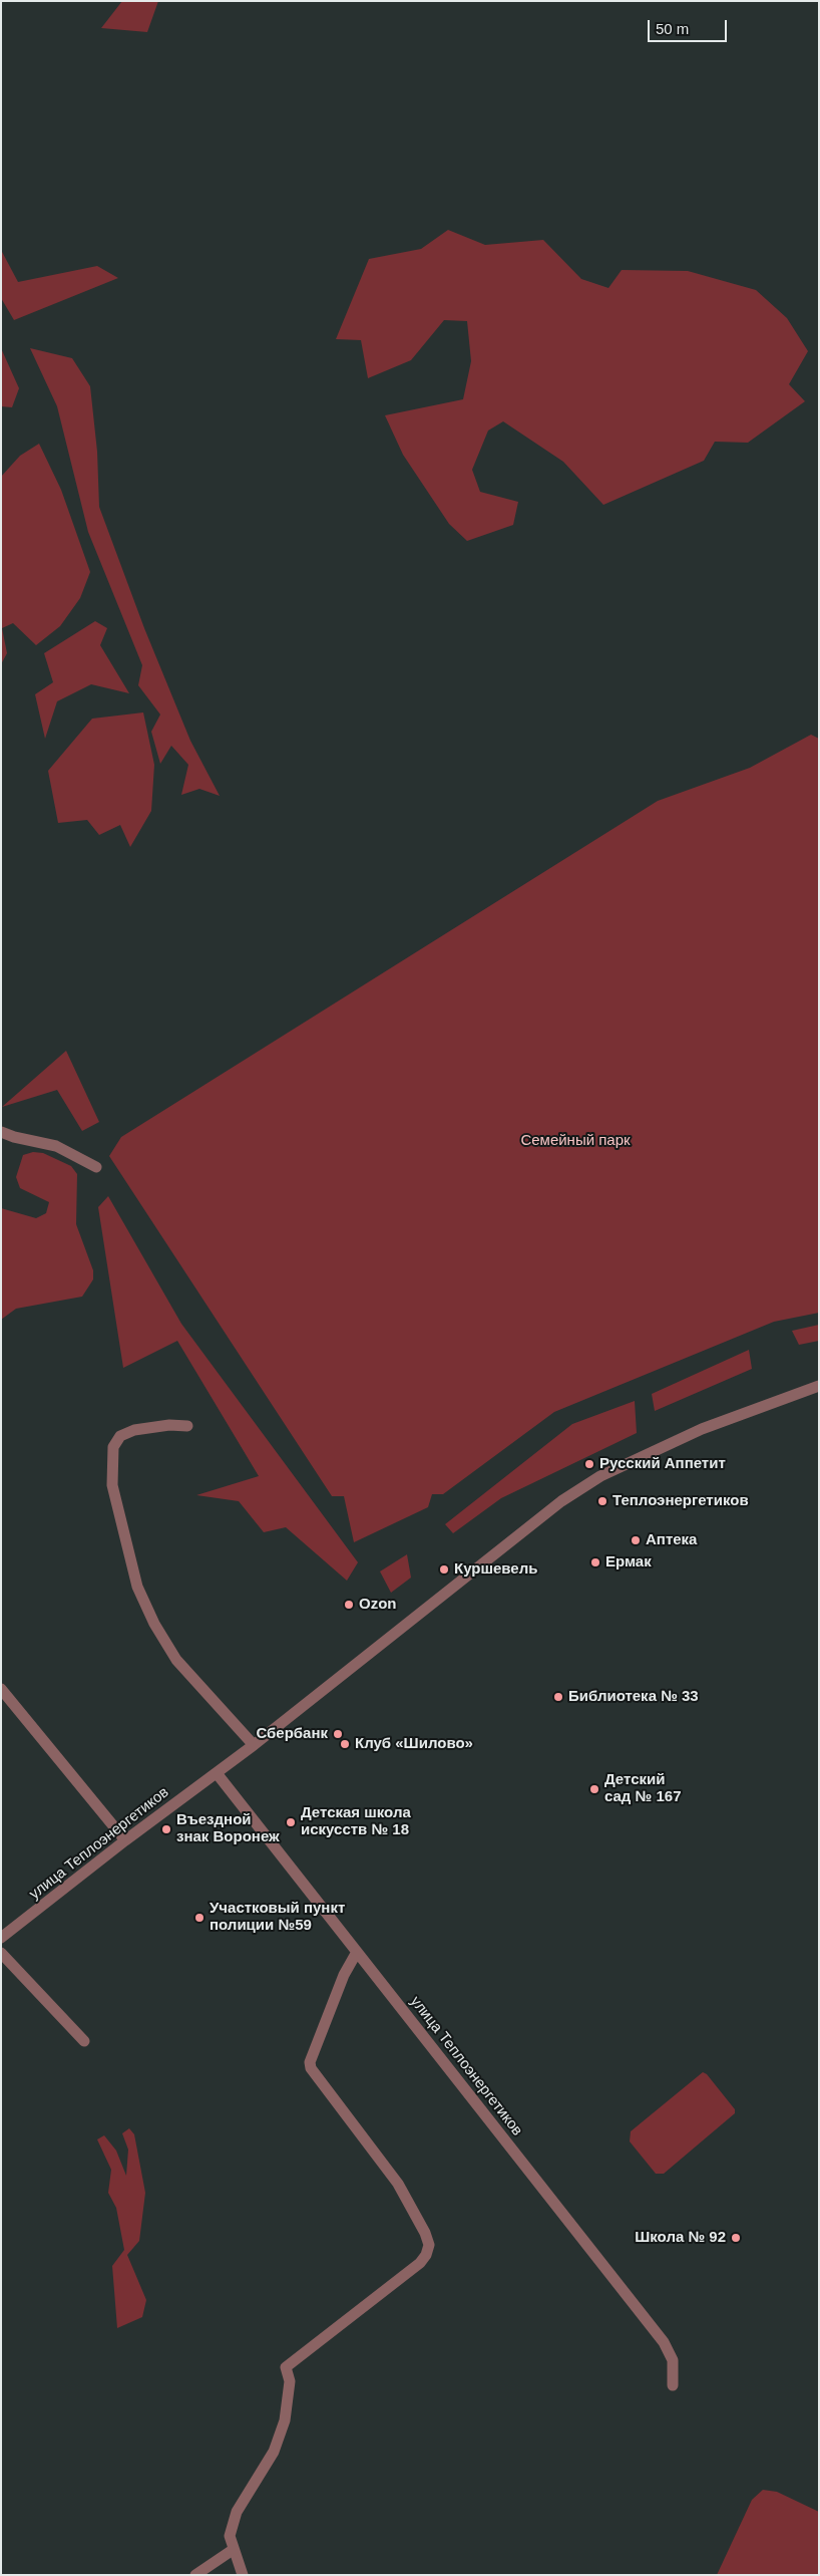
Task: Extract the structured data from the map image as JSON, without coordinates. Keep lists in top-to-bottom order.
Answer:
{
  "streets": {
    "street": ["улица Теплоэнергетиков"]
  },
  "parks": ["Семейный парк"],
  "places": [
    "Русский Аппетит",
    "Теплоэнергетиков",
    "Аптека",
    "Ермак",
    "Куршевель",
    "Ozon",
    "Библиотека № 33",
    "Сбербанк",
    "Клуб «Шилово»",
    "Детский сад № 167",
    "Детская школа искусств № 18",
    "Въездной знак Воронеж",
    "Участковый пункт полиции №59",
    "Школа № 92"
  ],
  "scale_bar": "50 m"
}
